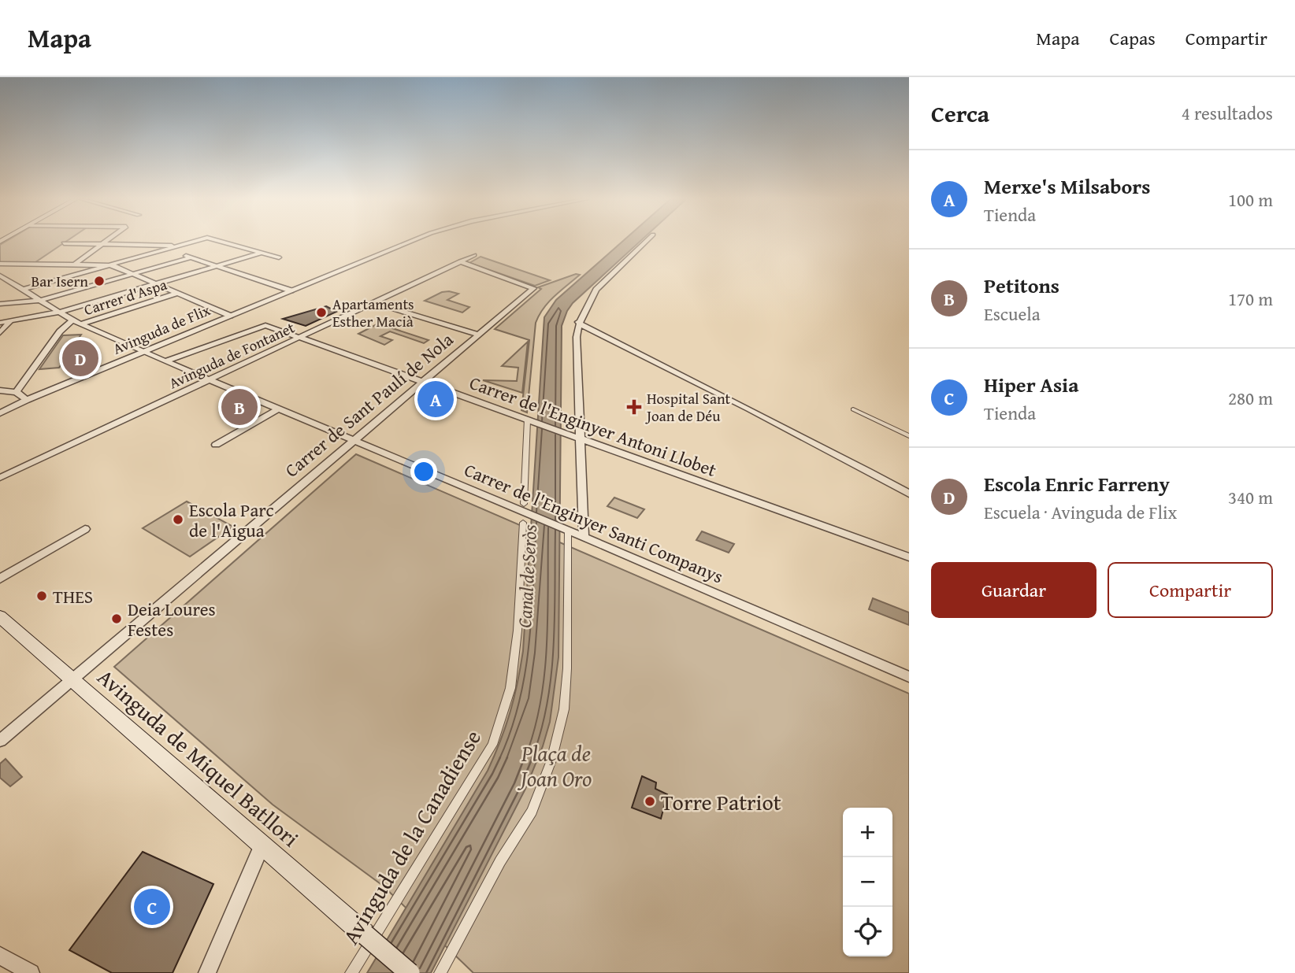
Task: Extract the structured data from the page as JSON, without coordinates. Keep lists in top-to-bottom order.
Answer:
{
  "streets": {
    "main road": ["Avinguda de Miquel Batllori"],
    "street": [
      "Carrer d'Aspa",
      "Avinguda de Flix",
      "Avinguda de Fontanet",
      "Carrer de Sant Paulí de Nola",
      "Carrer de l'Enginyer Antoni Llobet",
      "Carrer de l'Enginyer Santi Companys",
      "Avinguda de la Canadiense"
    ]
  },
  "crossings": [
    ["Carrer d'Aspa", "Carrer de l'Enginyer Santi Companys"],
    ["Avinguda de Flix", "Carrer de l'Enginyer Santi Companys"],
    ["Avinguda de Fontanet", "Carrer de Sant Paulí de Nola"],
    ["Avinguda de Fontanet", "Carrer de l'Enginyer Antoni Llobet"],
    ["Avinguda de Fontanet", "Carrer de l'Enginyer Santi Companys"],
    ["Carrer de Sant Paulí de Nola", "Carrer de l'Enginyer Antoni Llobet"],
    ["Carrer de Sant Paulí de Nola", "Carrer de l'Enginyer Santi Companys"],
    ["Carrer de Sant Paulí de Nola", "Avinguda de Miquel Batllori"],
    ["Carrer de l'Enginyer Antoni Llobet", "Carrer de l'Enginyer Santi Companys"],
    ["Carrer de l'Enginyer Antoni Llobet", "Avinguda de la Canadiense"],
    ["Carrer de l'Enginyer Santi Companys", "Avinguda de la Canadiense"]
  ],
  "water": ["Canal de Seròs"],
  "parks": ["Plaça de Joan Oro"],
  "places": {
    "other": [
      "Bar Isern",
      "Apartaments Esther Macià",
      "Escola Parc de l'Aigua",
      "THES",
      "Deia Loures Festes",
      "Torre Patriot"
    ],
    "health": ["Hospital Sant Joan de Déu"]
  },
  "page": {
    "header": "Mapa",
    "nav": ["Mapa", "Capas", "Compartir"],
    "heading": ["Cerca", "4 resultados"],
    "list": [
      {
        "mark": "A",
        "name": "Merxe's Milsabors",
        "note": "Tienda",
        "value": "100 m"
      },
      {
        "mark": "B",
        "name": "Petitons",
        "note": "Escuela",
        "value": "170 m"
      },
      {
        "mark": "C",
        "name": "Hiper Asia",
        "note": "Tienda",
        "value": "280 m"
      },
      {
        "mark": "D",
        "name": "Escola Enric Farreny",
        "note": "Escuela · Avinguda de Flix",
        "value": "340 m"
      }
    ],
    "pins": [
      "D",
      "A",
      "B",
      "C"
    ],
    "buttons": ["Guardar", "Compartir"],
    "map_buttons": ["+", "−"]
  }
}
